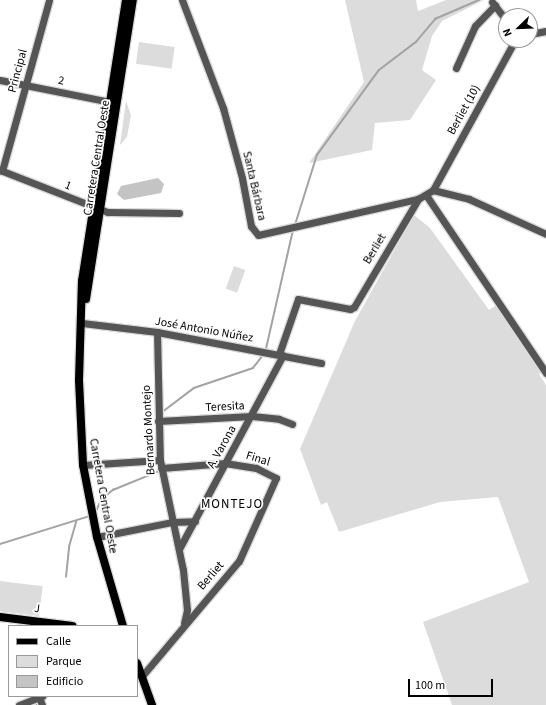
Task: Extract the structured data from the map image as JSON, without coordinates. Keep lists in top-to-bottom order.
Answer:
{
  "streets": {
    "main road": ["Carretera Central Oeste", "J"],
    "street": [
      "Principal",
      "2",
      "Berliet (10)",
      "1",
      "Santa Bárbara",
      "Berliet",
      "José Antonio Núñez",
      "Teresita",
      "Bernardo Montejo",
      "A. Varona",
      "Final"
    ]
  },
  "crossings": [
    ["Principal", "2"],
    ["Principal", "1"],
    ["2", "Carretera Central Oeste"],
    ["Berliet (10)", "Santa Bárbara"],
    ["Carretera Central Oeste", "1"],
    ["Carretera Central Oeste", "José Antonio Núñez"],
    ["Santa Bárbara", "Berliet"],
    ["Berliet", "Bernardo Montejo"],
    ["Berliet", "A. Varona"],
    ["Berliet", "Final"],
    ["José Antonio Núñez", "Bernardo Montejo"],
    ["José Antonio Núñez", "A. Varona"],
    ["Teresita", "Bernardo Montejo"],
    ["Teresita", "A. Varona"],
    ["Bernardo Montejo", "A. Varona"],
    ["Bernardo Montejo", "Final"],
    ["A. Varona", "Final"]
  ],
  "districts": ["MONTEJO"],
  "legend": ["Calle", "Parque", "Edificio"],
  "scale_bar": "100 m",
  "north": "bottom left"
}
